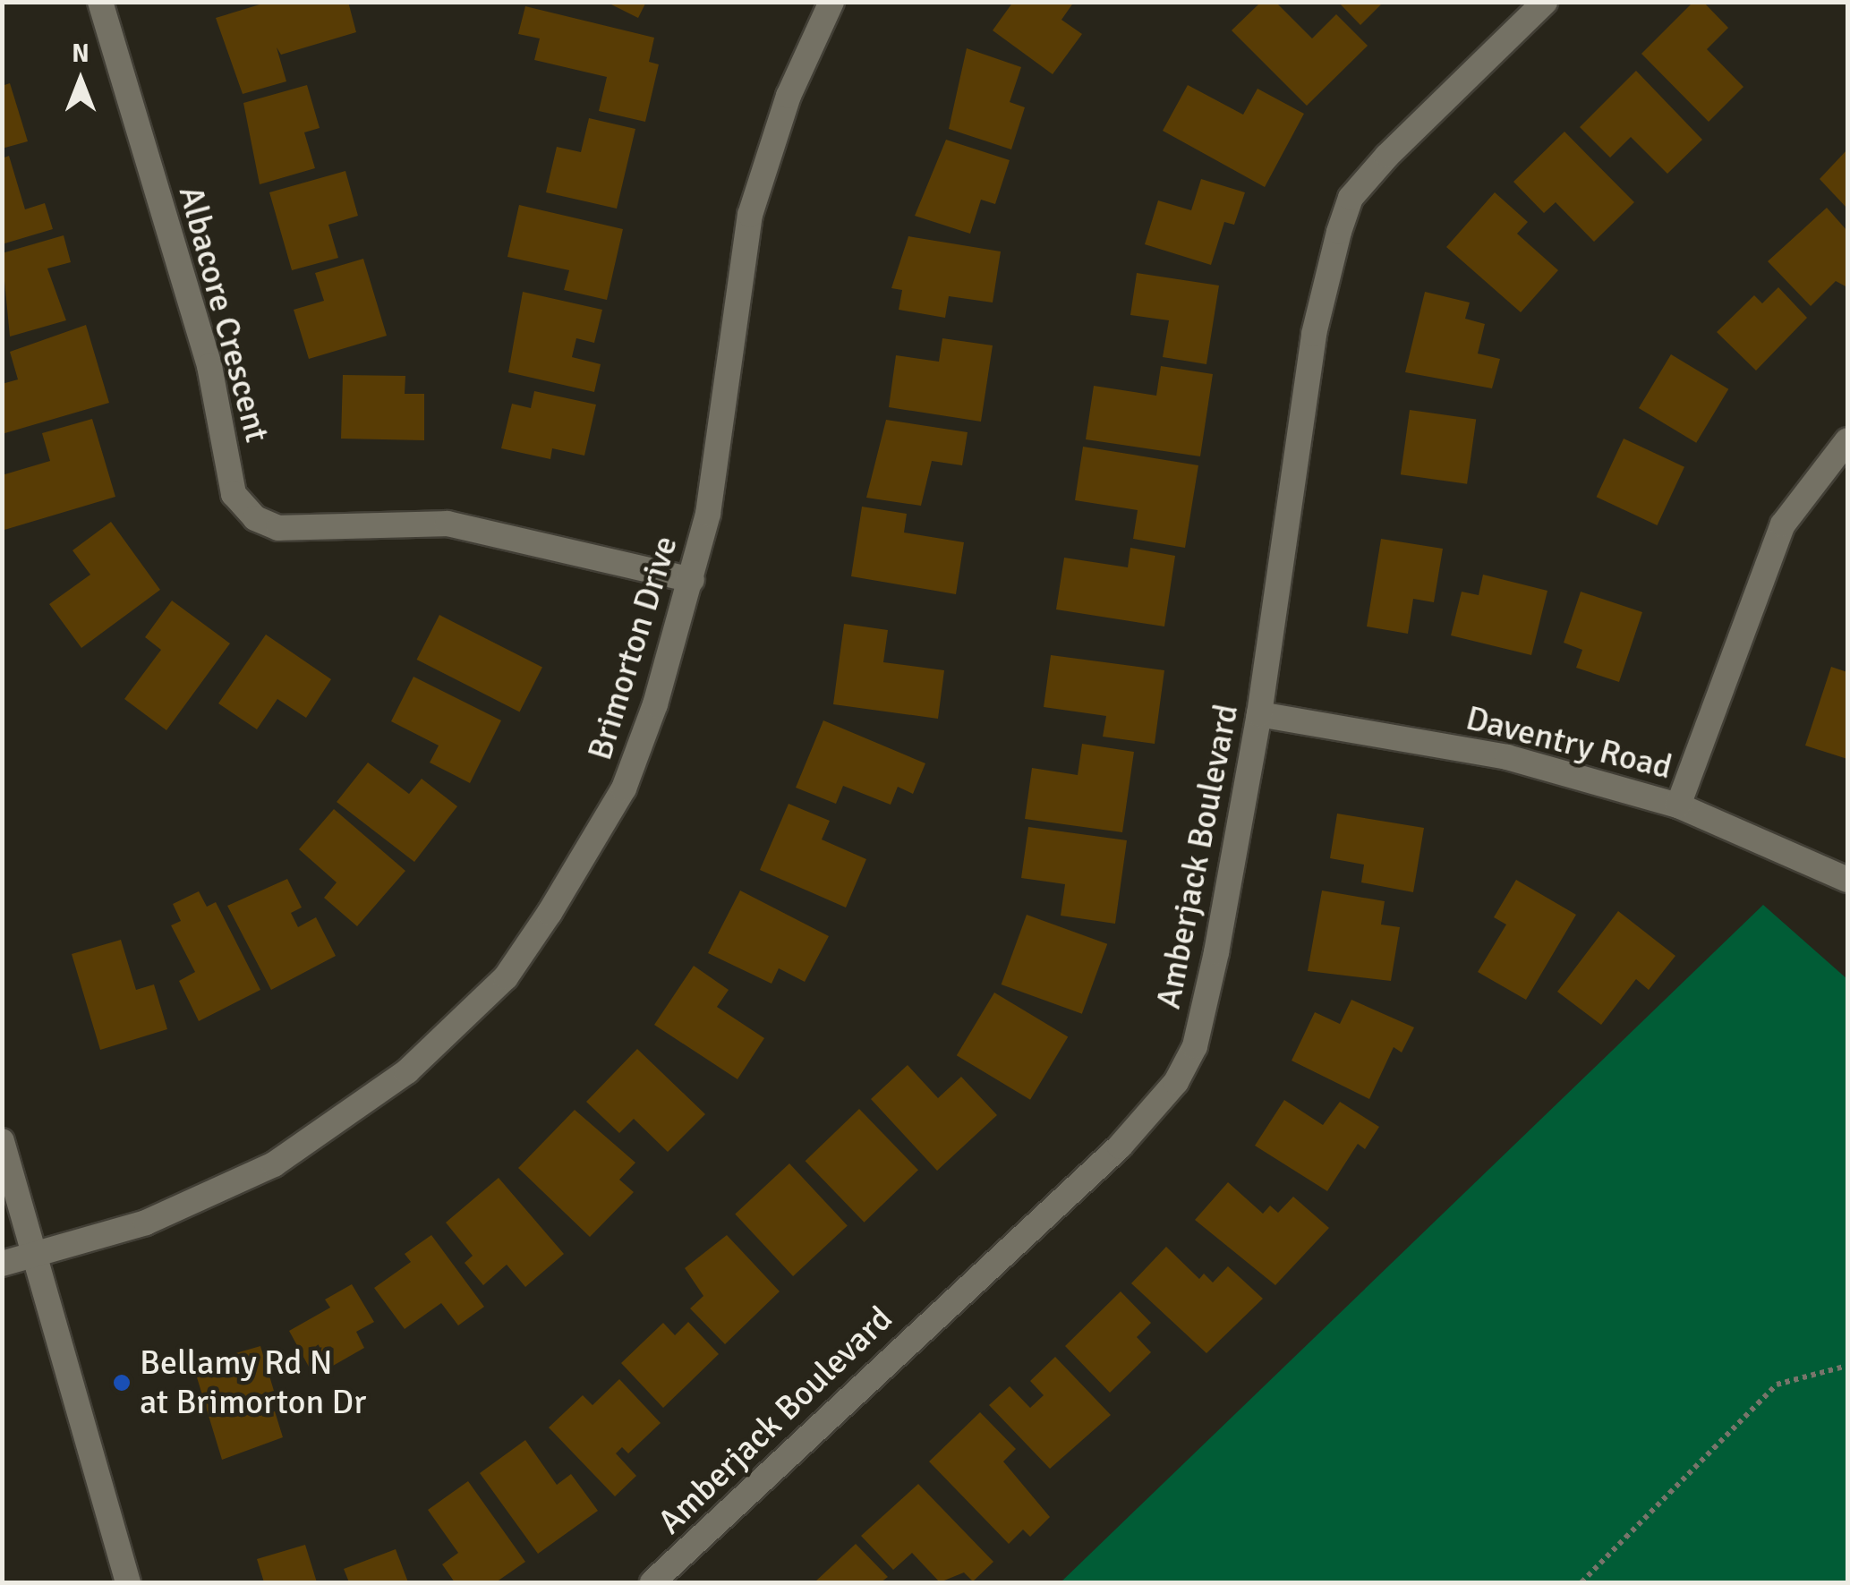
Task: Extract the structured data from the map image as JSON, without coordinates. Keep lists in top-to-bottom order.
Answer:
{
  "streets": {
    "street": [
      "Albacore Crescent",
      "Brimorton Drive",
      "Daventry Road",
      "Amberjack Boulevard"
    ]
  },
  "crossings": [
    ["Albacore Crescent", "Brimorton Drive"],
    ["Daventry Road", "Amberjack Boulevard"]
  ],
  "places": ["Bellamy Rd N at Brimorton Dr"],
  "north": "top"
}
